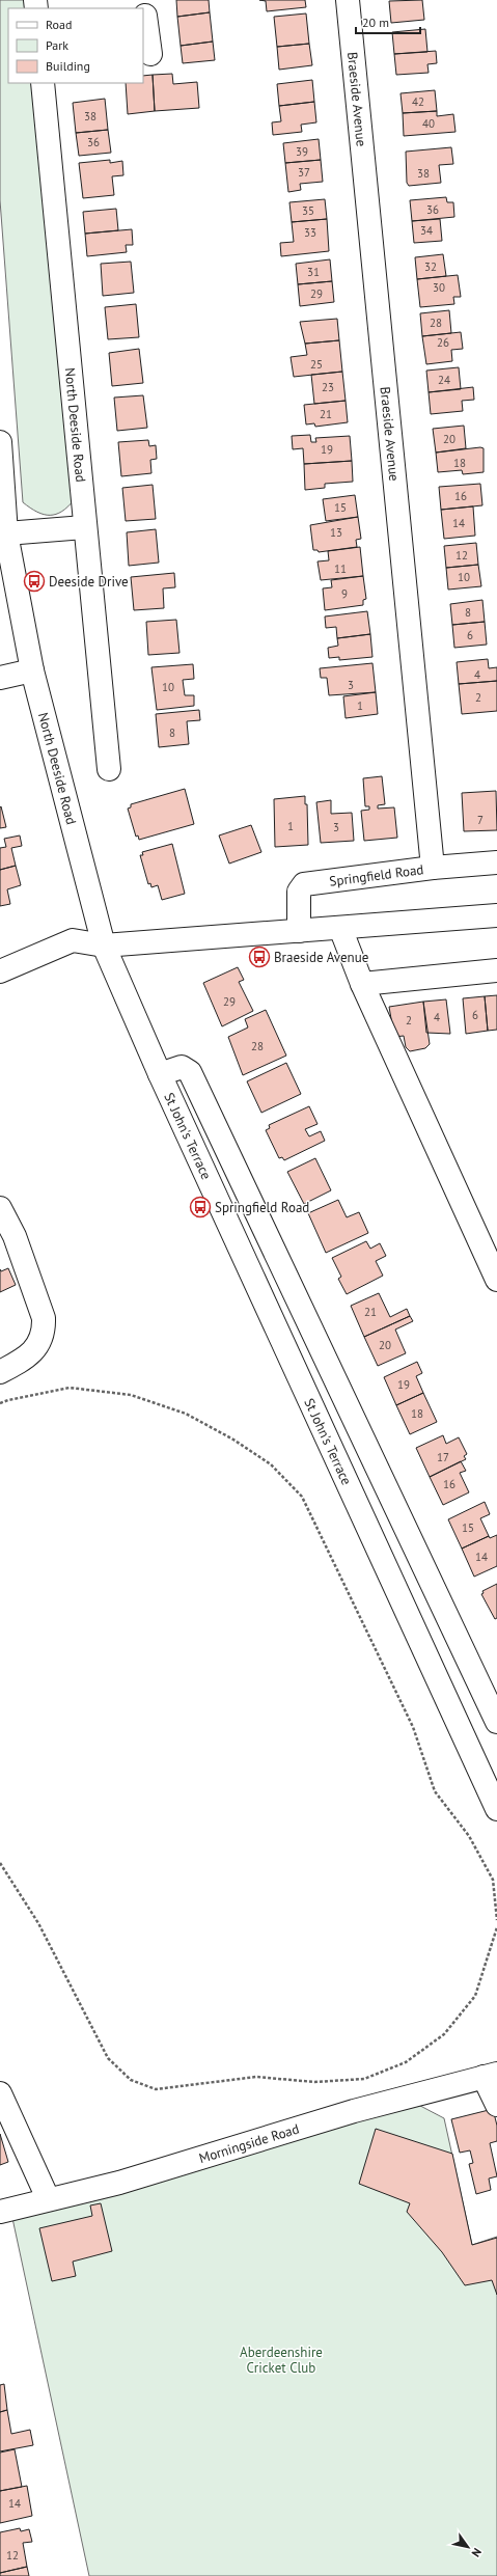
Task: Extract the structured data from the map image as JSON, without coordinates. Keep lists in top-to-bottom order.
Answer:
{
  "streets": {
    "street": [
      "Braeside Avenue",
      "North Deeside Road",
      "Springfield Road",
      "St John's Terrace",
      "Morningside Road"
    ]
  },
  "crossings": [
    ["Braeside Avenue", "Springfield Road"],
    ["North Deeside Road", "St John's Terrace"]
  ],
  "parks": ["Aberdeenshire Cricket Club"],
  "places": {
    "bus stop": ["Deeside Drive", "Braeside Avenue", "Springfield Road"]
  },
  "house_numbers": [
    "42",
    "38",
    "40",
    "36",
    "39",
    "37",
    "38",
    "36",
    "35",
    "34",
    "33",
    "32",
    "31",
    "30",
    "29",
    "28",
    "26",
    "25",
    "24",
    "23",
    "21",
    "20",
    "19",
    "18",
    "16",
    "15",
    "14",
    "13",
    "12",
    "11",
    "10",
    "9",
    "8",
    "6",
    "4",
    "3",
    "10",
    "2",
    "1",
    "8",
    "7",
    "1",
    "3",
    "29",
    "6",
    "4",
    "2",
    "28",
    "21",
    "20",
    "19",
    "18",
    "17",
    "16",
    "15",
    "14",
    "14",
    "12"
  ],
  "legend": ["Road", "Park", "Building"],
  "scale_bar": "20 m",
  "north": "bottom right"
}
